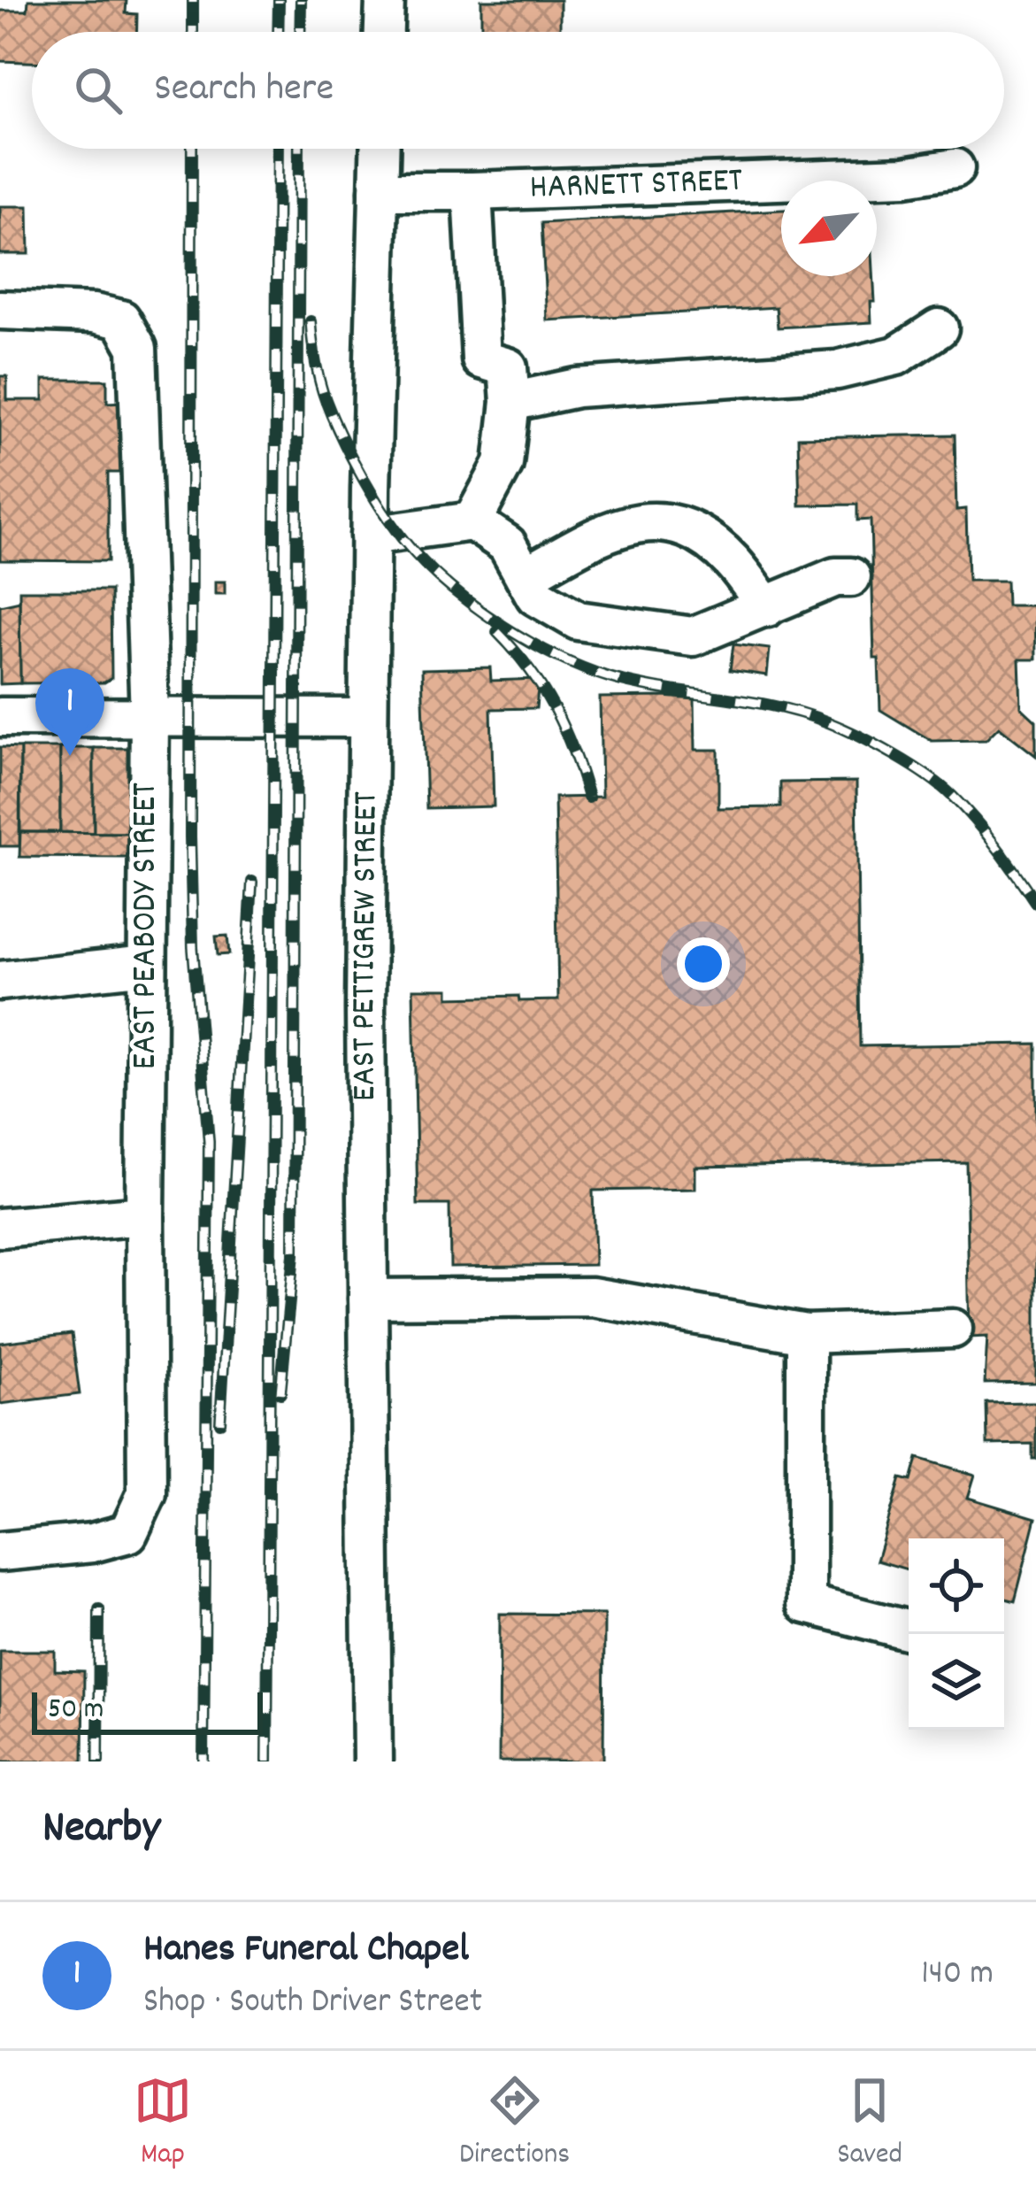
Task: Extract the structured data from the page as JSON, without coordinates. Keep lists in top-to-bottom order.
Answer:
{
  "streets": {
    "street": ["HARNETT STREET", "EAST PEABODY STREET", "EAST PETTIGREW STREET"]
  },
  "crossings": [
    ["HARNETT STREET", "EAST PETTIGREW STREET"]
  ],
  "scale_bar": "50 m",
  "north": "bottom left",
  "page": {
    "search": "Search here",
    "pins": "1",
    "scale": "50 m",
    "heading": "Nearby",
    "list": [
      {
        "mark": "1",
        "name": "Hanes Funeral Chapel",
        "note": "Shop · South Driver Street",
        "value": "140 m"
      }
    ],
    "nav": ["Map", "Directions", "Saved"]
  }
}
